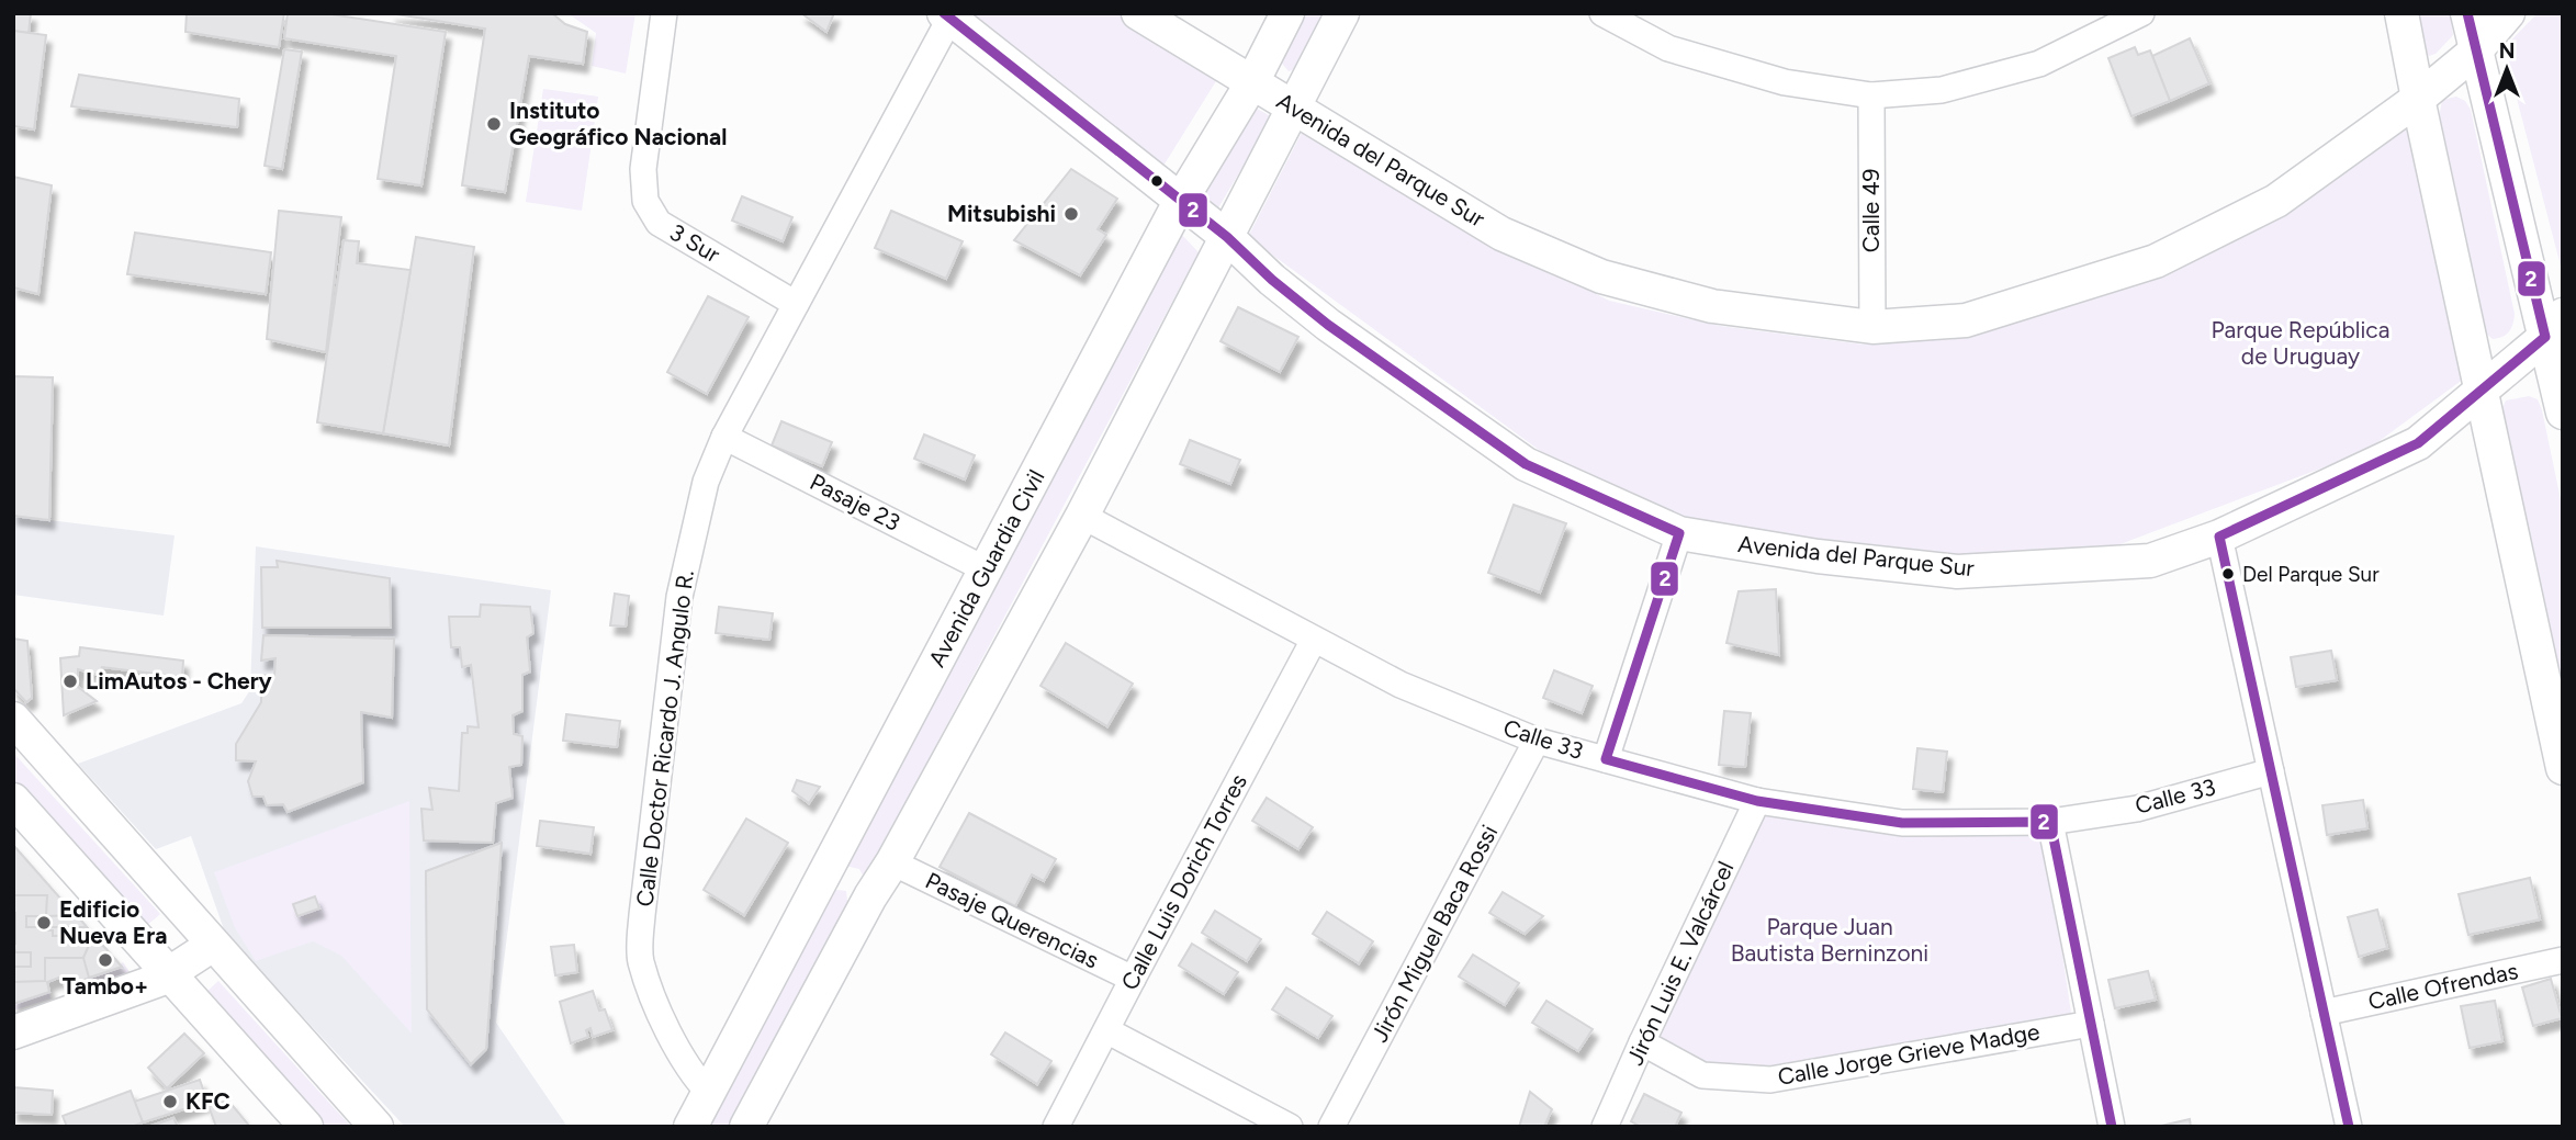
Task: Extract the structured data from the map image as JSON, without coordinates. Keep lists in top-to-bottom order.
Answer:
{
  "streets": {
    "main road": ["Avenida del Parque Sur", "Avenida Guardia Civil"],
    "street": [
      "Calle 49",
      "3 Sur",
      "Pasaje 23",
      "Calle Doctor Ricardo J. Angulo R.",
      "Calle 33",
      "Calle Luis Dorich Torres",
      "Pasaje Querencias",
      "Jirón Miguel Baca Rossi",
      "Jirón Luis E. Valcárcel",
      "Calle Ofrendas",
      "Calle Jorge Grieve Madge"
    ]
  },
  "crossings": [
    ["Avenida del Parque Sur", "Calle 49"],
    ["Avenida del Parque Sur", "Avenida Guardia Civil"],
    ["3 Sur", "Calle Doctor Ricardo J. Angulo R."],
    ["Pasaje 23", "Avenida Guardia Civil"],
    ["Pasaje 23", "Calle Doctor Ricardo J. Angulo R."],
    ["Avenida Guardia Civil", "Calle Doctor Ricardo J. Angulo R."],
    ["Calle 33", "Calle Luis Dorich Torres"],
    ["Calle 33", "Jirón Miguel Baca Rossi"],
    ["Calle 33", "Jirón Luis E. Valcárcel"],
    ["Calle Luis Dorich Torres", "Pasaje Querencias"],
    ["Jirón Luis E. Valcárcel", "Calle Jorge Grieve Madge"]
  ],
  "parks": ["Parque República de Uruguay", "Parque Juan Bautista Berninzoni"],
  "places": [
    "Instituto Geográfico Nacional",
    "Mitsubishi",
    "Del Parque Sur",
    "LimAutos - Chery",
    "Edificio Nueva Era",
    "Tambo+",
    "KFC"
  ],
  "lines": ["transit line 2"],
  "north": "top"
}
